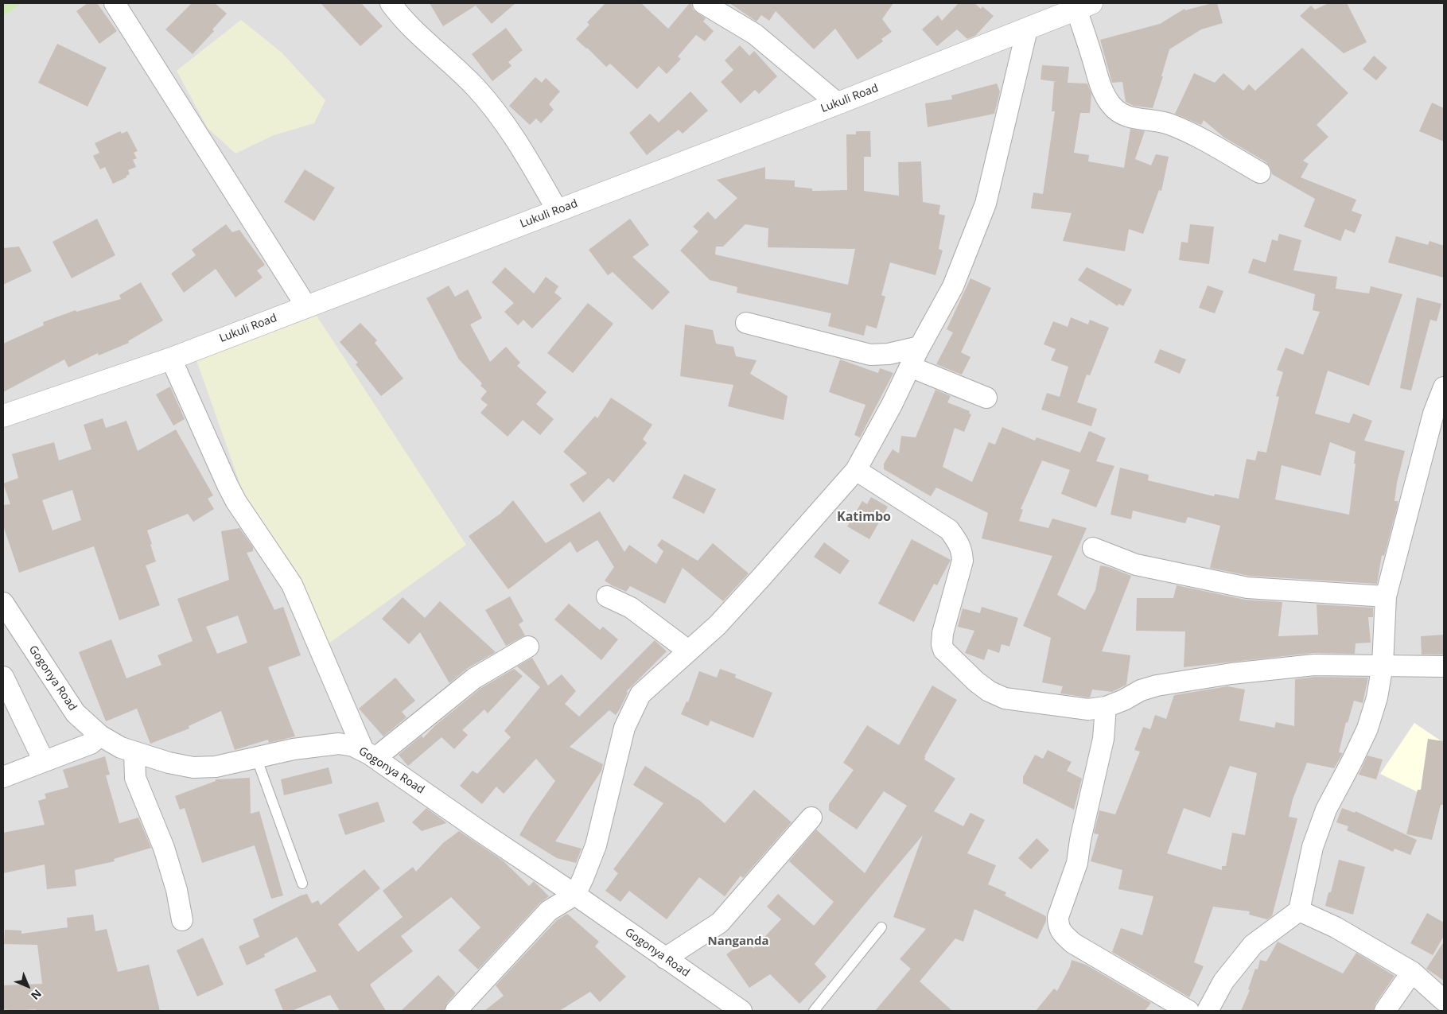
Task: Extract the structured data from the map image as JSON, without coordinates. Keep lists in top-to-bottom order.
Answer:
{
  "streets": {
    "street": ["Lukuli Road", "Gogonya Road"]
  },
  "districts": ["Katimbo", "Nanganda"],
  "north": "bottom right"
}
